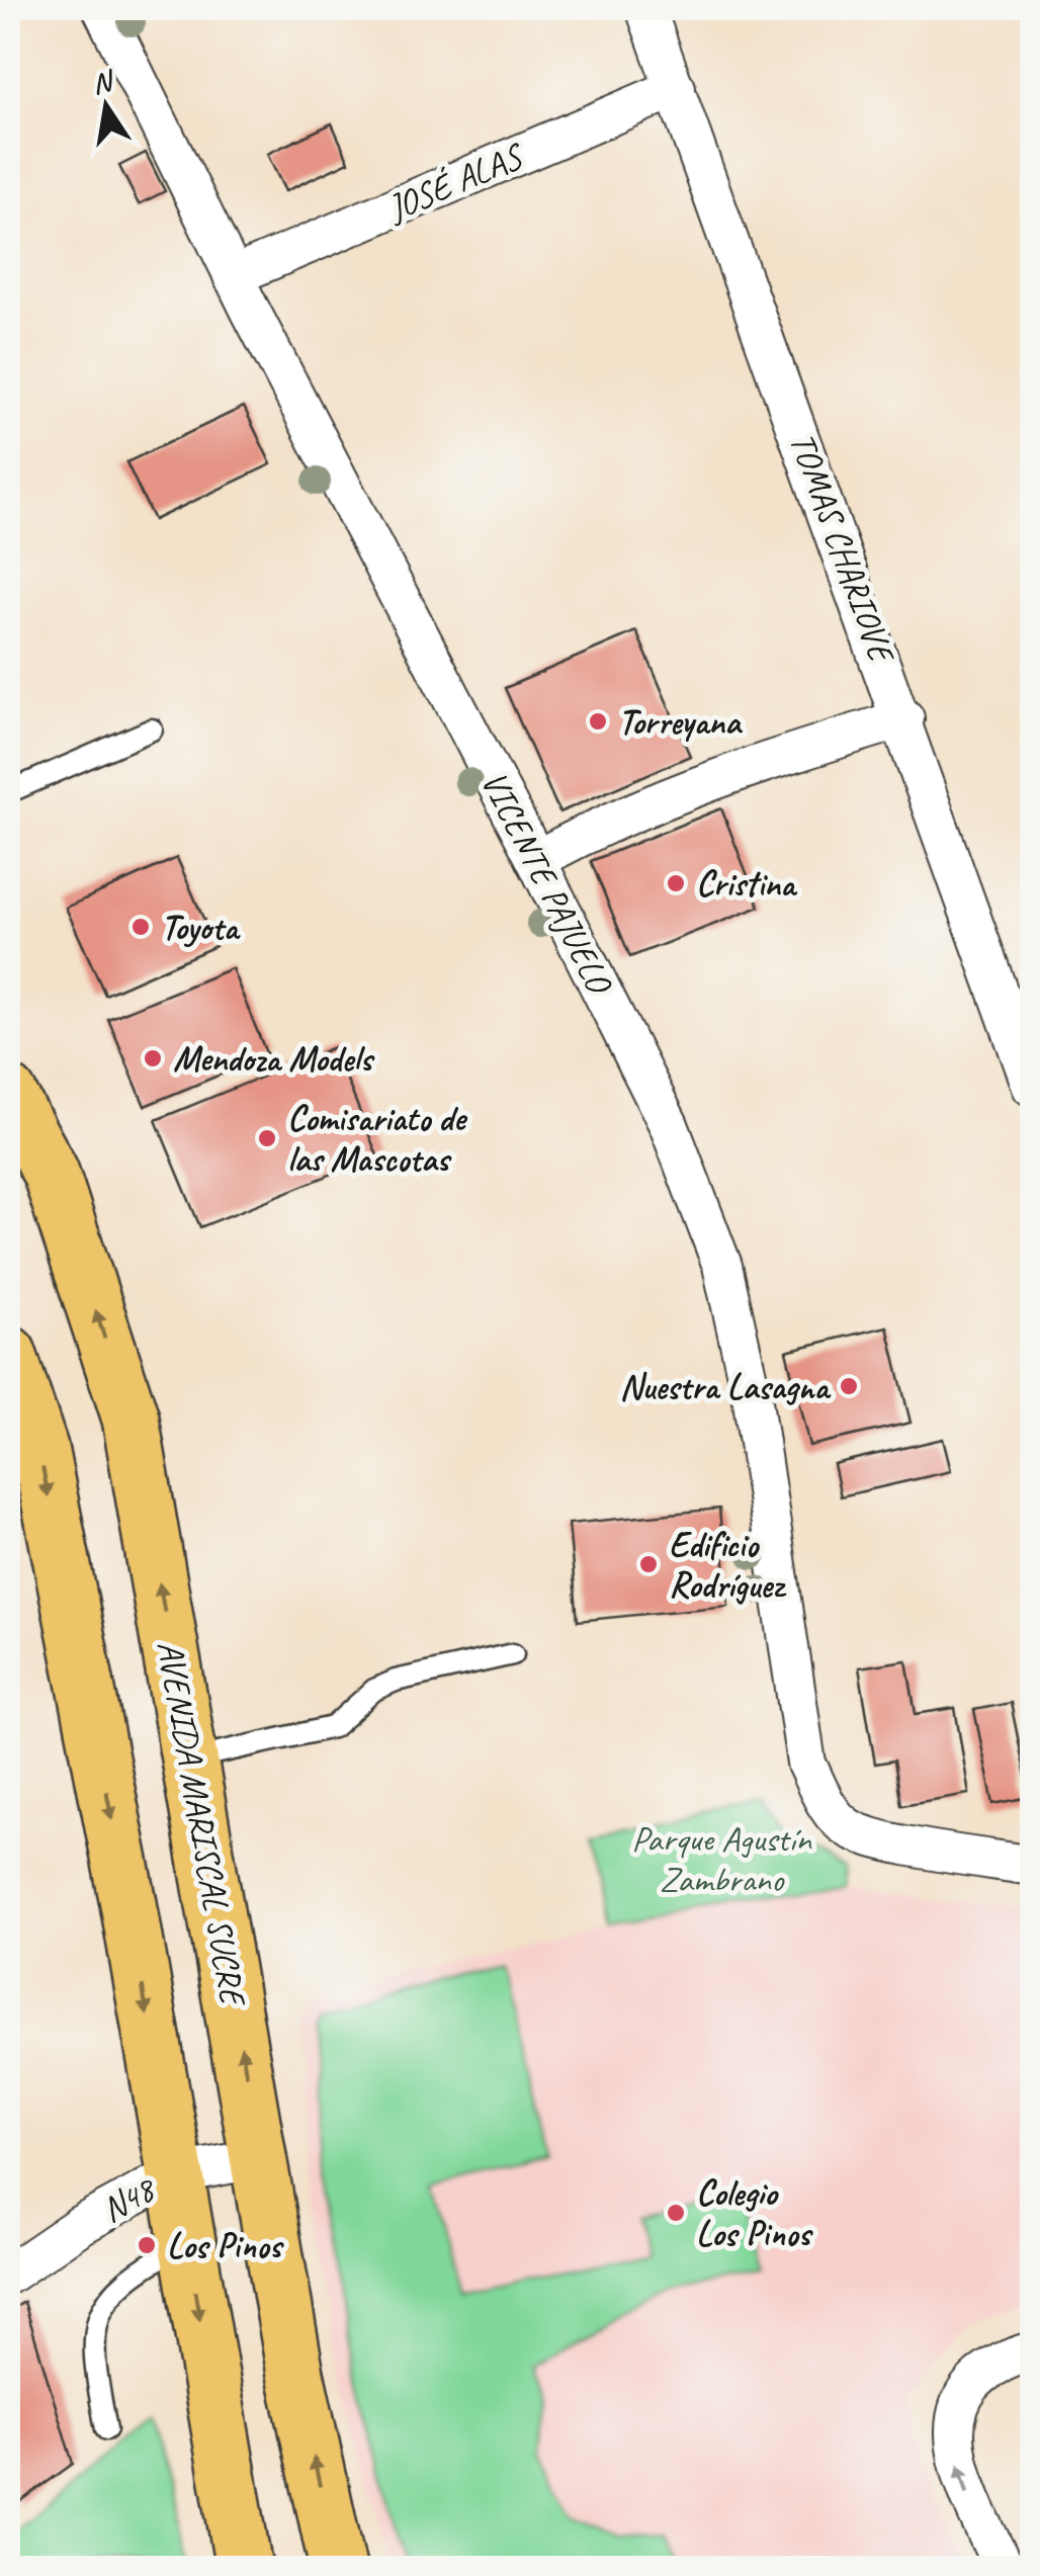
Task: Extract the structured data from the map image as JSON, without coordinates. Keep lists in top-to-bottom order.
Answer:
{
  "streets": {
    "main road": ["AVENIDA MARISCAL SUCRE"],
    "street": [
      "JOSÉ ALAS",
      "TOMAS CHARIOVE",
      "VICENTE PAJUELO",
      "N48"
    ]
  },
  "crossings": [
    ["JOSÉ ALAS", "TOMAS CHARIOVE"],
    ["JOSÉ ALAS", "VICENTE PAJUELO"],
    ["AVENIDA MARISCAL SUCRE", "N48"]
  ],
  "parks": ["Parque Agustín Zambrano"],
  "places": [
    "Torreyana",
    "Cristina",
    "Toyota",
    "Mendoza Models",
    "Comisariato de las Mascotas",
    "Nuestra Lasagna",
    "Edificio Rodríguez",
    "Colegio Los Pinos",
    "Los Pinos"
  ],
  "north": "top"
}
